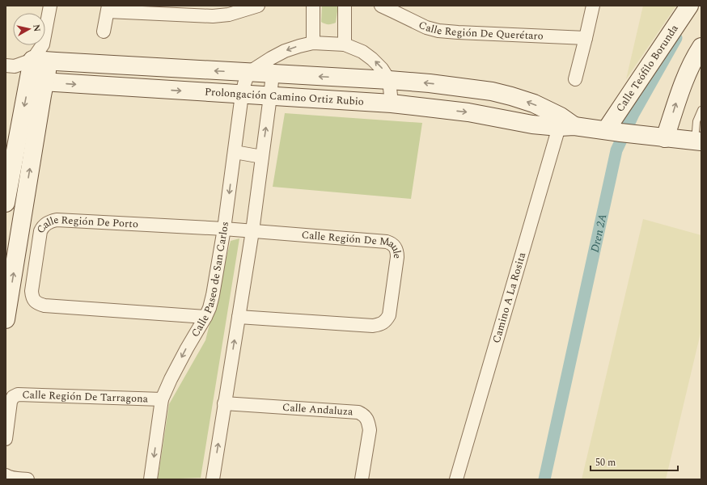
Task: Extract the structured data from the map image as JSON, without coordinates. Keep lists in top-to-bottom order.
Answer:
{
  "streets": {
    "street": [
      "Calle Región De Querétaro",
      "Calle Teófilo Borunda",
      "Prolongación Camino Ortiz Rubio",
      "Calle Región De Porto",
      "Calle Región De Maule",
      "Calle Paseo de San Carlos",
      "Camino A La Rosita",
      "Calle Región De Tarragona",
      "Calle Andaluza"
    ]
  },
  "crossings": [
    ["Prolongación Camino Ortiz Rubio", "Calle Paseo de San Carlos"],
    ["Prolongación Camino Ortiz Rubio", "Camino A La Rosita"],
    ["Calle Región De Porto", "Calle Región De Maule"],
    ["Calle Región De Porto", "Calle Paseo de San Carlos"],
    ["Calle Región De Maule", "Calle Paseo de San Carlos"],
    ["Calle Paseo de San Carlos", "Calle Región De Tarragona"]
  ],
  "water": ["Dren 2A"],
  "scale_bar": "50 m",
  "north": "right"
}
